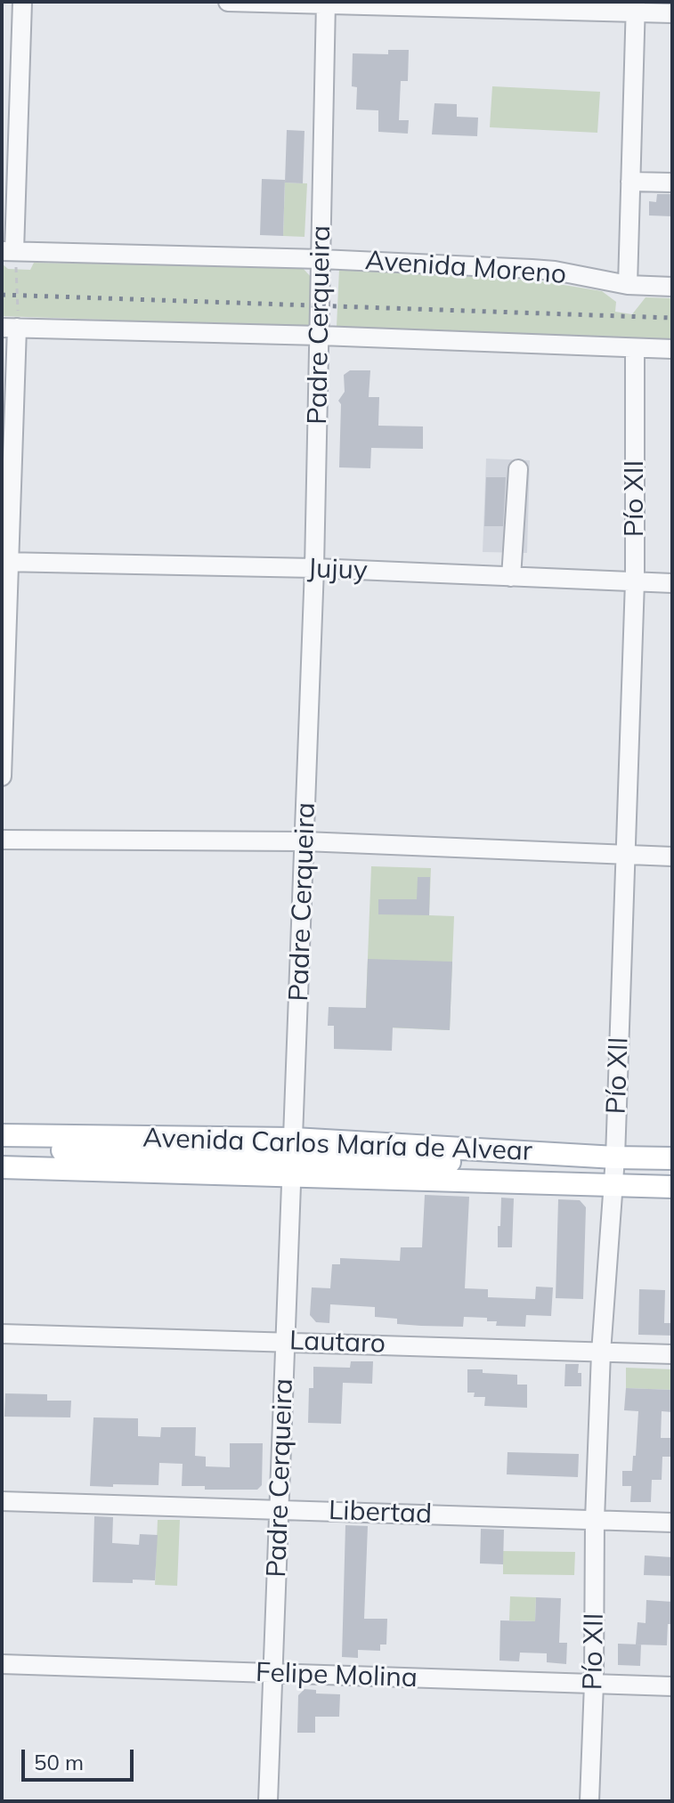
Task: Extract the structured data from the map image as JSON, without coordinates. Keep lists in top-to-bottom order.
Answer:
{
  "streets": {
    "main road": ["Avenida Carlos María de Alvear"],
    "street": [
      "Avenida Moreno",
      "Padre Cerqueira",
      "Pío XII",
      "Jujuy",
      "Lautaro",
      "Libertad",
      "Felipe Molina"
    ]
  },
  "crossings": [
    ["Avenida Moreno", "Padre Cerqueira"],
    ["Padre Cerqueira", "Jujuy"],
    ["Padre Cerqueira", "Avenida Carlos María de Alvear"],
    ["Padre Cerqueira", "Lautaro"],
    ["Padre Cerqueira", "Libertad"],
    ["Padre Cerqueira", "Felipe Molina"],
    ["Pío XII", "Jujuy"],
    ["Pío XII", "Avenida Carlos María de Alvear"],
    ["Pío XII", "Lautaro"],
    ["Pío XII", "Libertad"],
    ["Pío XII", "Felipe Molina"]
  ],
  "scale_bar": "50 m"
}
